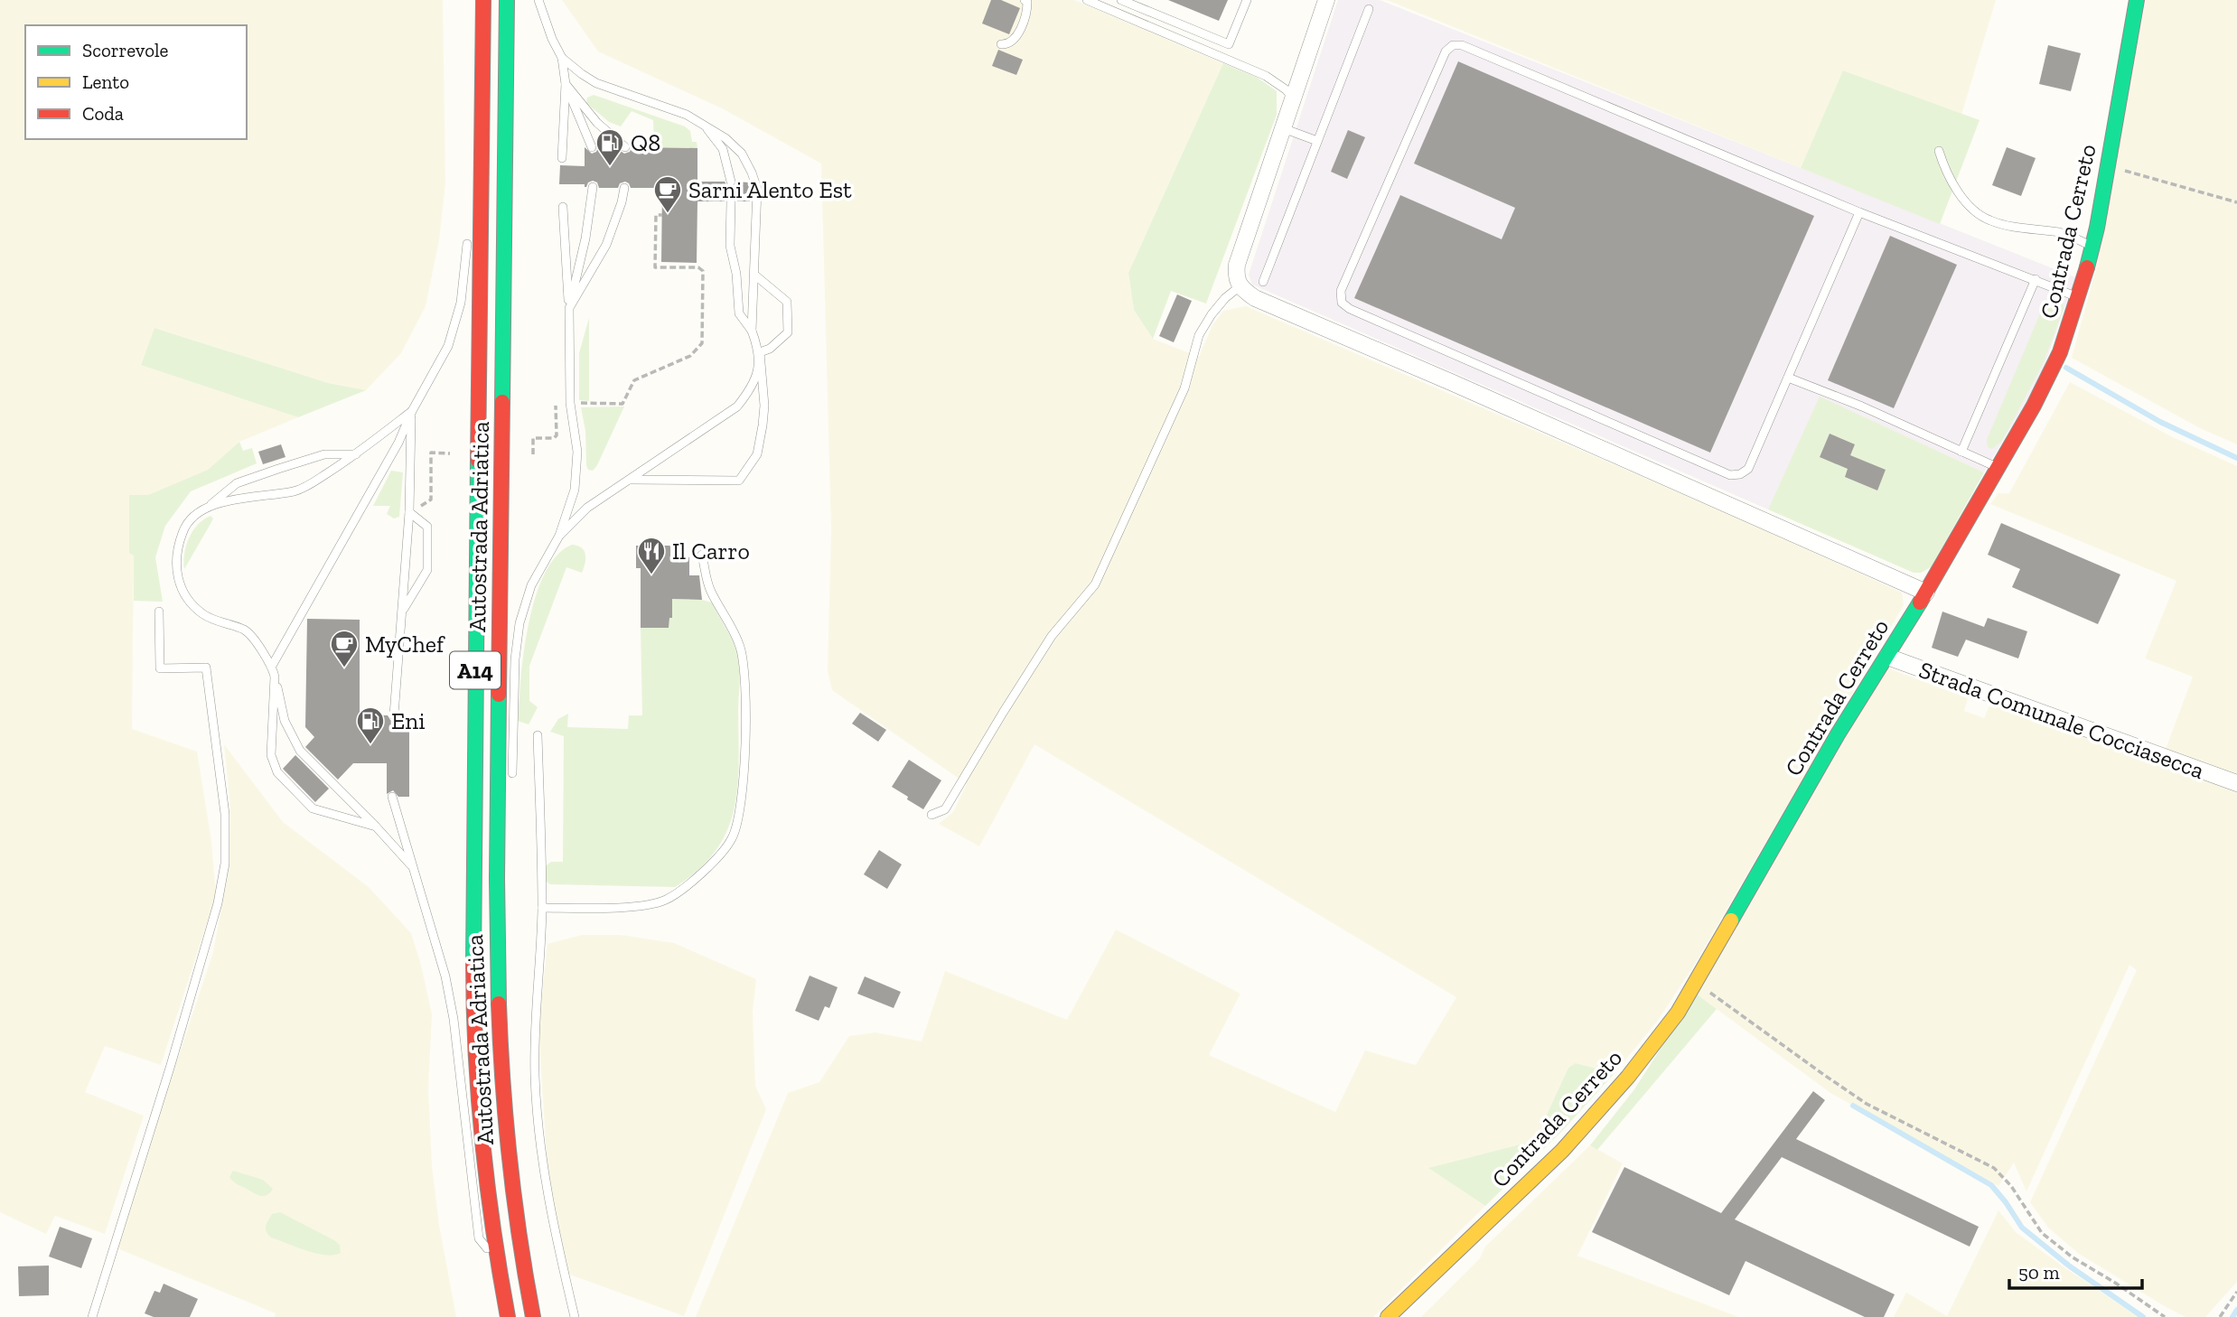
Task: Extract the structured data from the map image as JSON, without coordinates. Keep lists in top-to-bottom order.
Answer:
{
  "streets": {
    "main road": ["Contrada Cerreto", "Autostrada Adriatica", "A14"],
    "street": ["Strada Comunale Cocciasecca"]
  },
  "crossings": [
    ["Contrada Cerreto", "Strada Comunale Cocciasecca"]
  ],
  "places": {
    "fuel station": ["Q8", "Eni"],
    "cafe": ["Sarni Alento Est", "MyChef"],
    "restaurant": ["Il Carro"]
  },
  "legend": ["Scorrevole", "Lento", "Coda"],
  "scale_bar": "50 m"
}
